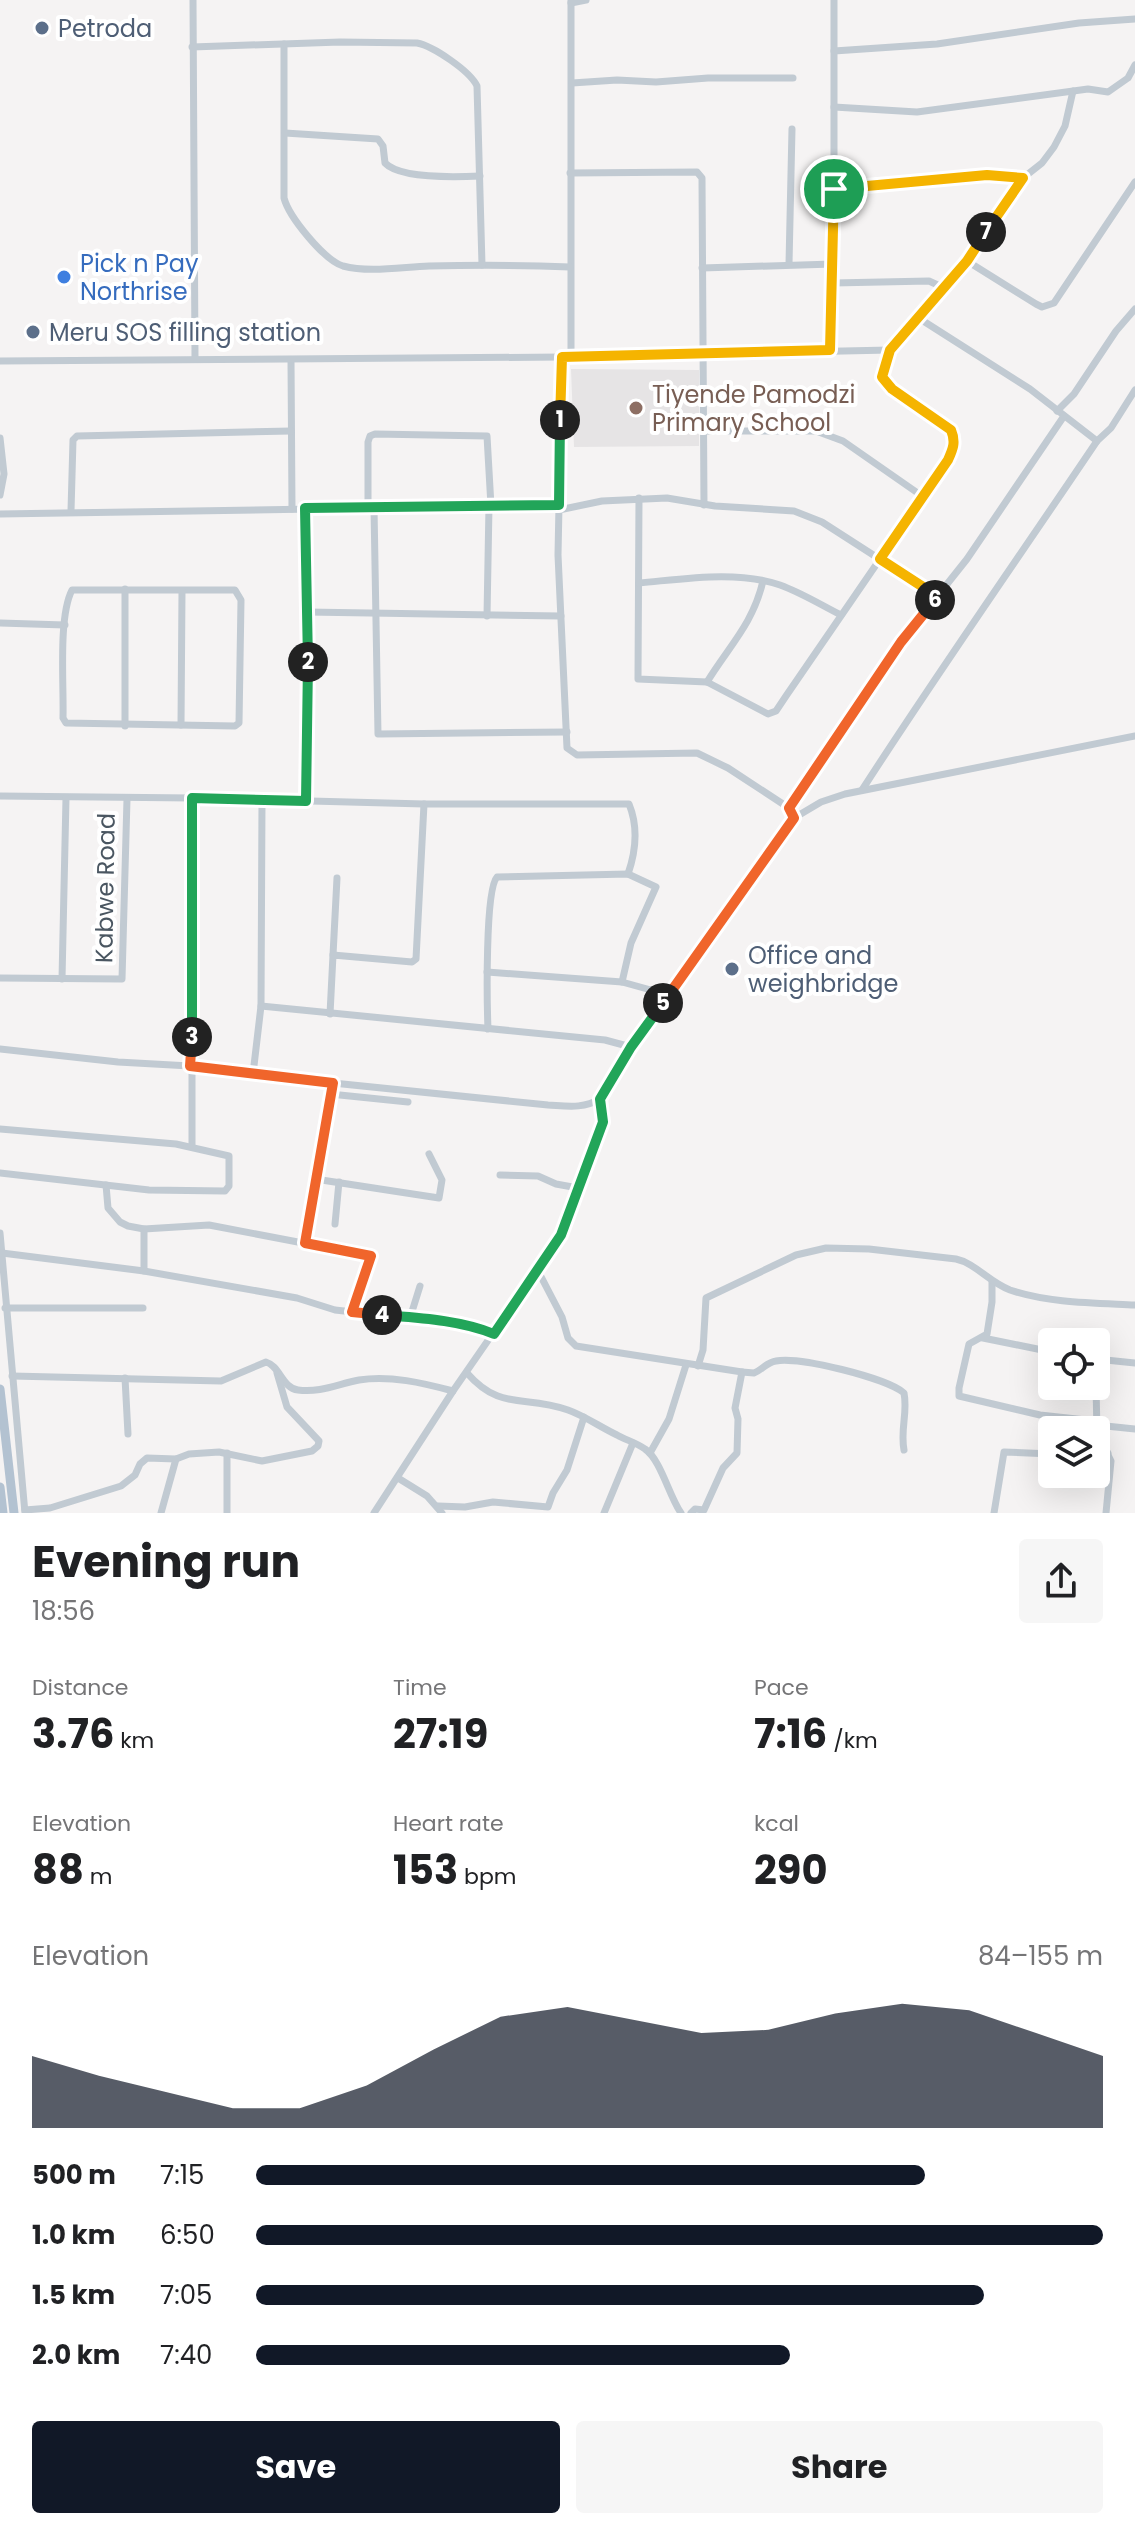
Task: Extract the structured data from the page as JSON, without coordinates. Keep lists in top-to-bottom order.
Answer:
{
  "streets": {
    "street": ["Kabwe Road"]
  },
  "places": [
    "Petroda",
    "Pick n Pay Northrise",
    "Meru SOS filling station",
    "Tiyende Pamodzi Primary School",
    "Office and weighbridge"
  ],
  "page": {
    "pins": [
      "7",
      "1",
      "6",
      "2",
      "5",
      "3",
      "4"
    ],
    "heading": ["Evening run", "18:56"],
    "stats": [
      ["Distance", "3.76 km"],
      ["Time", "27:19"],
      ["Pace", "7:16 /km"],
      ["Elevation", "88 m"],
      ["Heart rate", "153 bpm"],
      ["kcal", "290"]
    ],
    "chart": ["Elevation", "84–155 m"],
    "list": [
      {
        "name": "500 m",
        "note": "7:15"
      },
      {
        "name": "1.0 km",
        "note": "6:50"
      },
      {
        "name": "1.5 km",
        "note": "7:05"
      },
      {
        "name": "2.0 km",
        "note": "7:40"
      }
    ],
    "buttons": ["Save", "Share"]
  }
}
